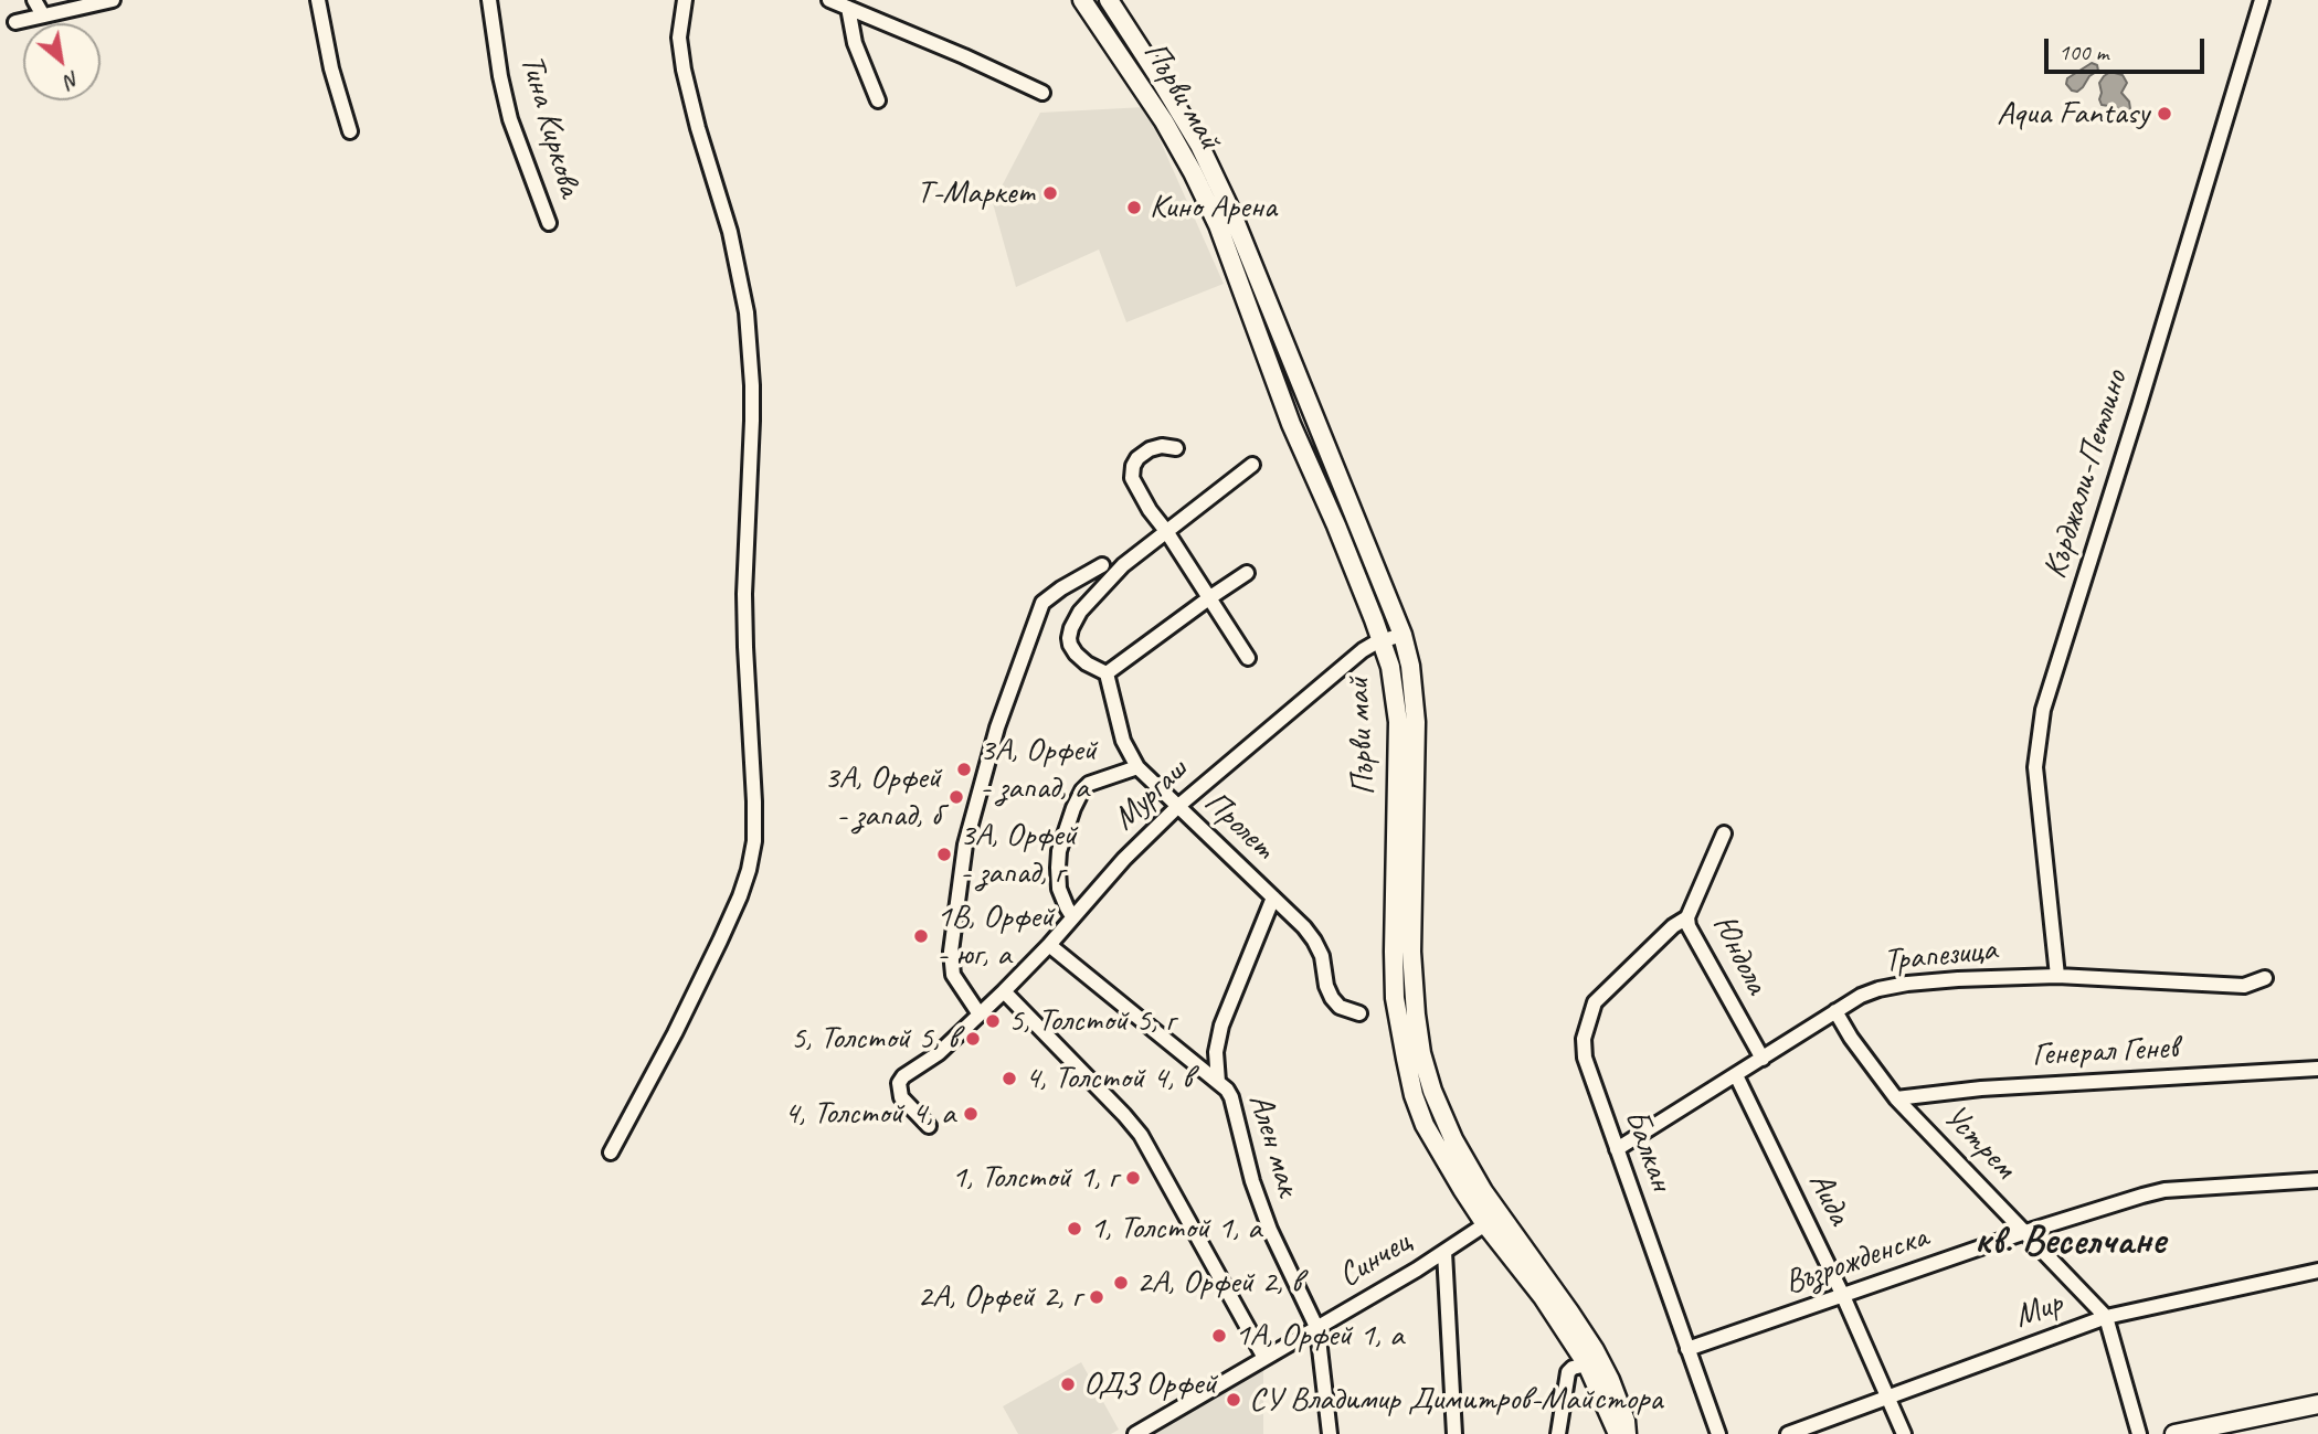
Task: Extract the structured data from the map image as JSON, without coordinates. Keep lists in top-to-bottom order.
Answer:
{
  "streets": {
    "main road": ["Първи май"],
    "street": [
      "Тина Киркова",
      "Кърджали-Петлино",
      "Мургаш",
      "Пролет",
      "Юндола",
      "Трапезица",
      "Генерал Генев",
      "Устрем",
      "Ален мак",
      "Балкан",
      "Аида",
      "Синчец",
      "Възрожденска",
      "Мир"
    ]
  },
  "crossings": [
    ["Първи май", "Мургаш"],
    ["Първи май", "Синчец"],
    ["Кърджали-Петлино", "Трапезица"],
    ["Мургаш", "Пролет"],
    ["Мургаш", "Ален мак"],
    ["Пролет", "Ален мак"],
    ["Юндола", "Трапезица"],
    ["Юндола", "Балкан"],
    ["Трапезица", "Устрем"],
    ["Трапезица", "Балкан"],
    ["Трапезица", "Аида"],
    ["Генерал Генев", "Устрем"],
    ["Устрем", "Възрожденска"],
    ["Устрем", "Мир"],
    ["Ален мак", "Синчец"],
    ["Балкан", "Възрожденска"],
    ["Аида", "Възрожденска"],
    ["Аида", "Мир"]
  ],
  "districts": ["кв. Веселчане"],
  "places": [
    "Aqua Fantasy",
    "Т-Маркет",
    "Кино Арена",
    "3А, Орфей - запад, а",
    "3А, Орфей - запад, б",
    "3А, Орфей - запад, г",
    "1В, Орфей - юг, а",
    "5, Толстой 5, г",
    "5, Толстой 5, в",
    "4, Толстой 4, в",
    "4, Толстой 4, а",
    "1, Толстой 1, г",
    "1, Толстой 1, а",
    "2А, Орфей 2, в",
    "2А, Орфей 2, г",
    "1А, Орфей 1, а",
    "ОДЗ Орфей",
    "СУ Владимир Димитров-Майстора"
  ],
  "scale_bar": "100 m",
  "north": "bottom right"
}
